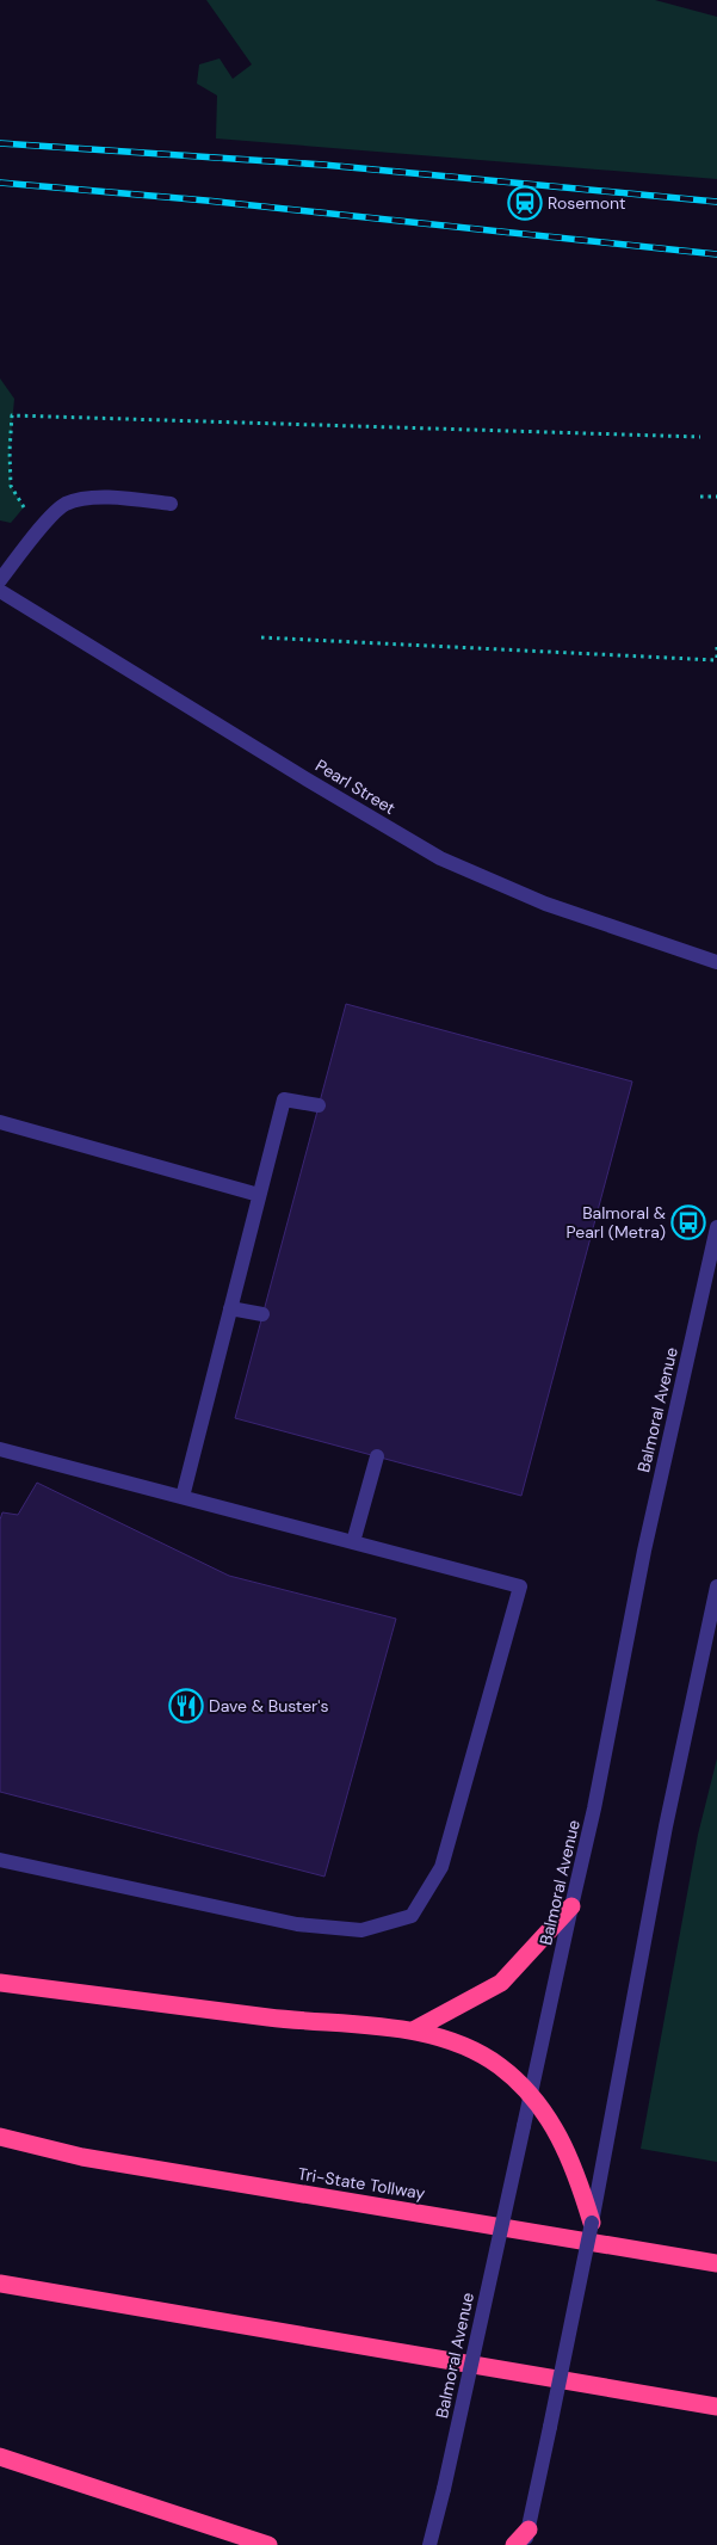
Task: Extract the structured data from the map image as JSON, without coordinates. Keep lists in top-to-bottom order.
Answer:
{
  "streets": {
    "highway": ["Tri-State Tollway"],
    "street": ["Pearl Street", "Balmoral Avenue"]
  },
  "places": {
    "station": ["Rosemont"],
    "bus stop": ["Balmoral & Pearl (Metra)"],
    "restaurant": ["Dave & Buster's"]
  }
}
